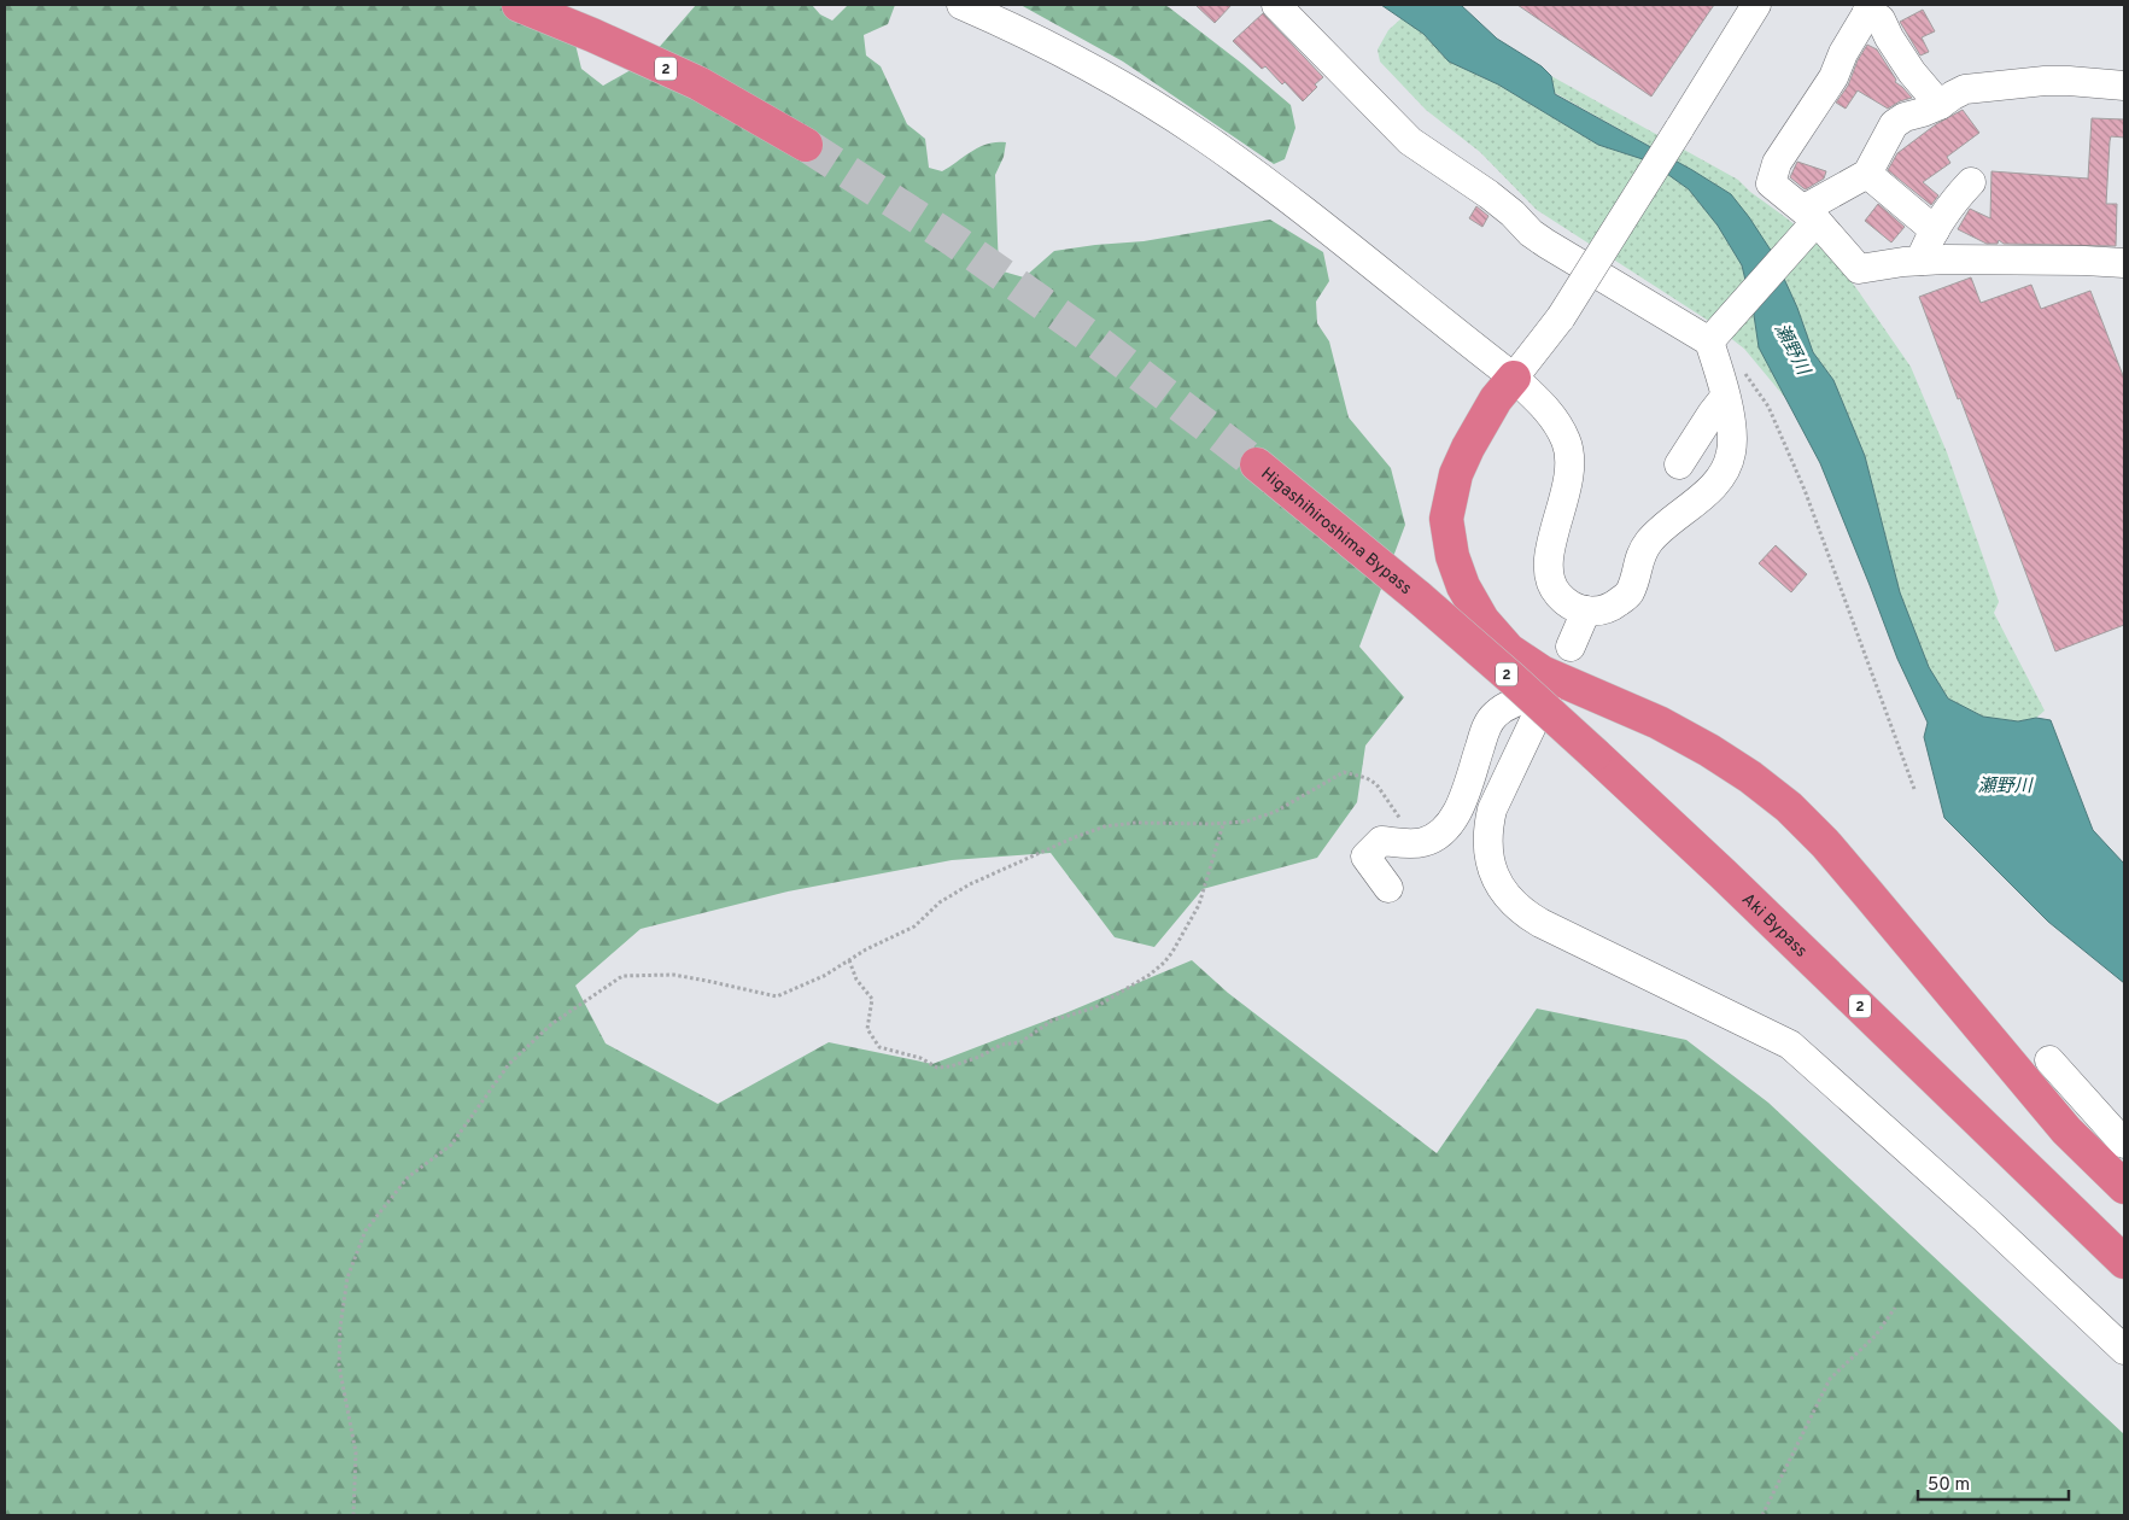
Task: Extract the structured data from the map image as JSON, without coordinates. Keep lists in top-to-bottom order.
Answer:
{
  "streets": {
    "highway": ["2", "Higashihiroshima Bypass", "Aki Bypass"]
  },
  "crossings": [
    ["Higashihiroshima Bypass", "Aki Bypass"]
  ],
  "water": ["瀬野川"],
  "scale_bar": "50 m"
}
